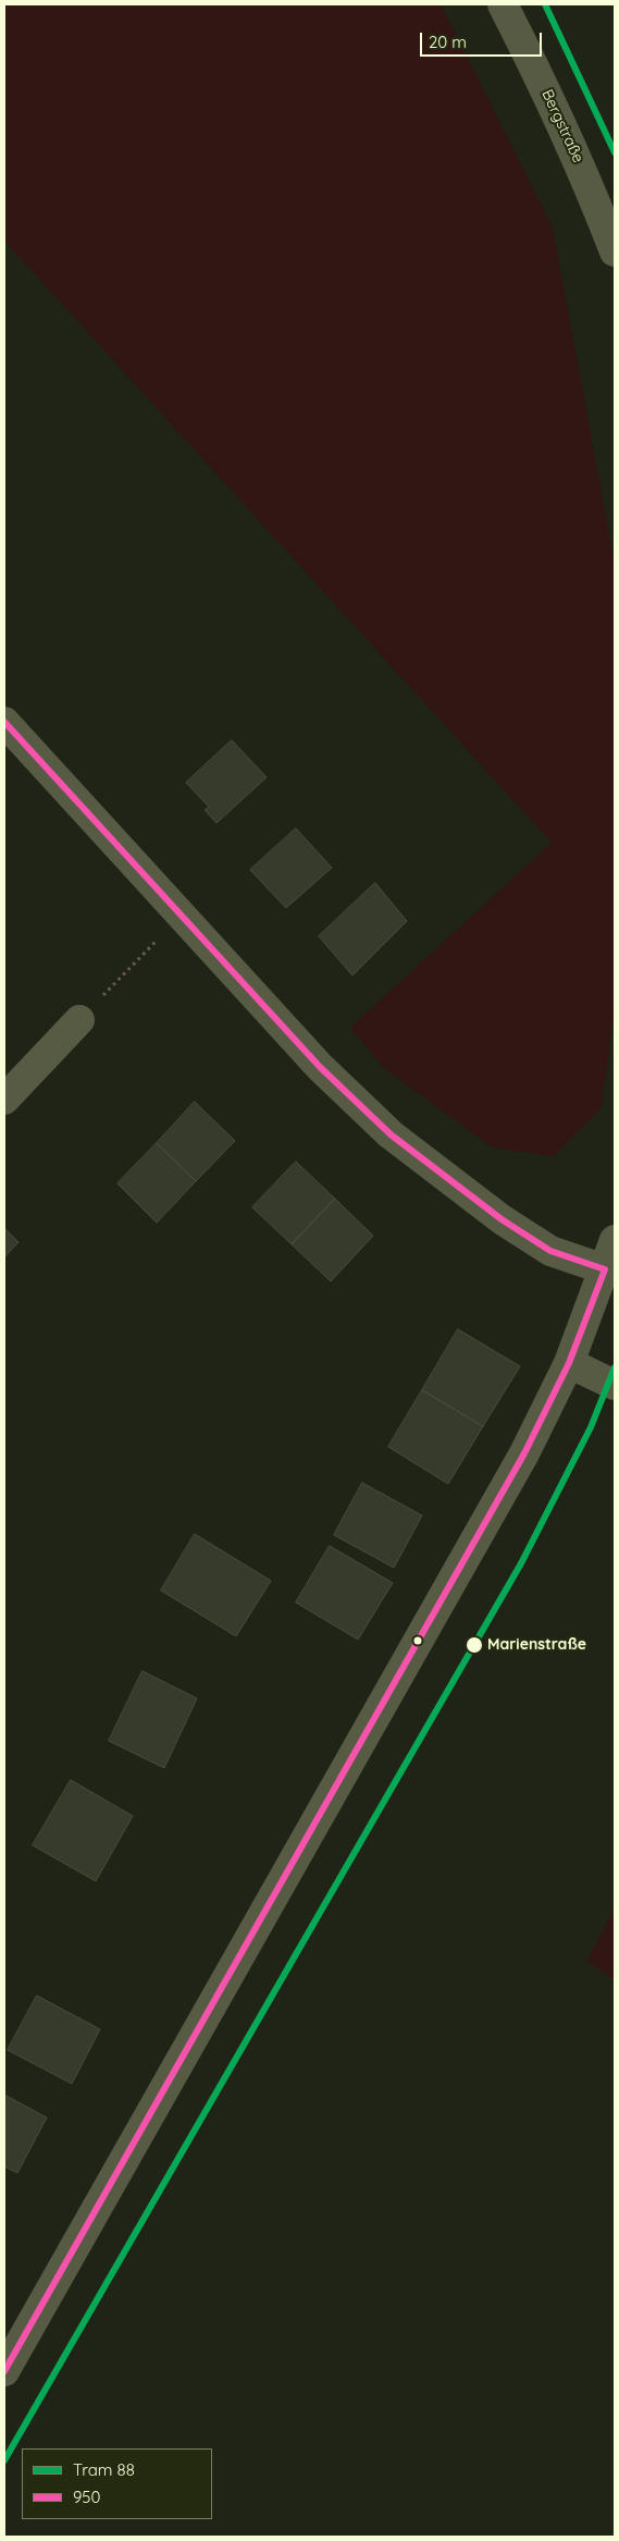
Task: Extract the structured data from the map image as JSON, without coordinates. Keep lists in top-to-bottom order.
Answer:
{
  "streets": {
    "street": ["Bergstraße"]
  },
  "places": ["Marienstraße"],
  "lines": ["tram line 88", "transit line 950"],
  "legend": ["Tram 88", "950"],
  "scale_bar": "20 m"
}
